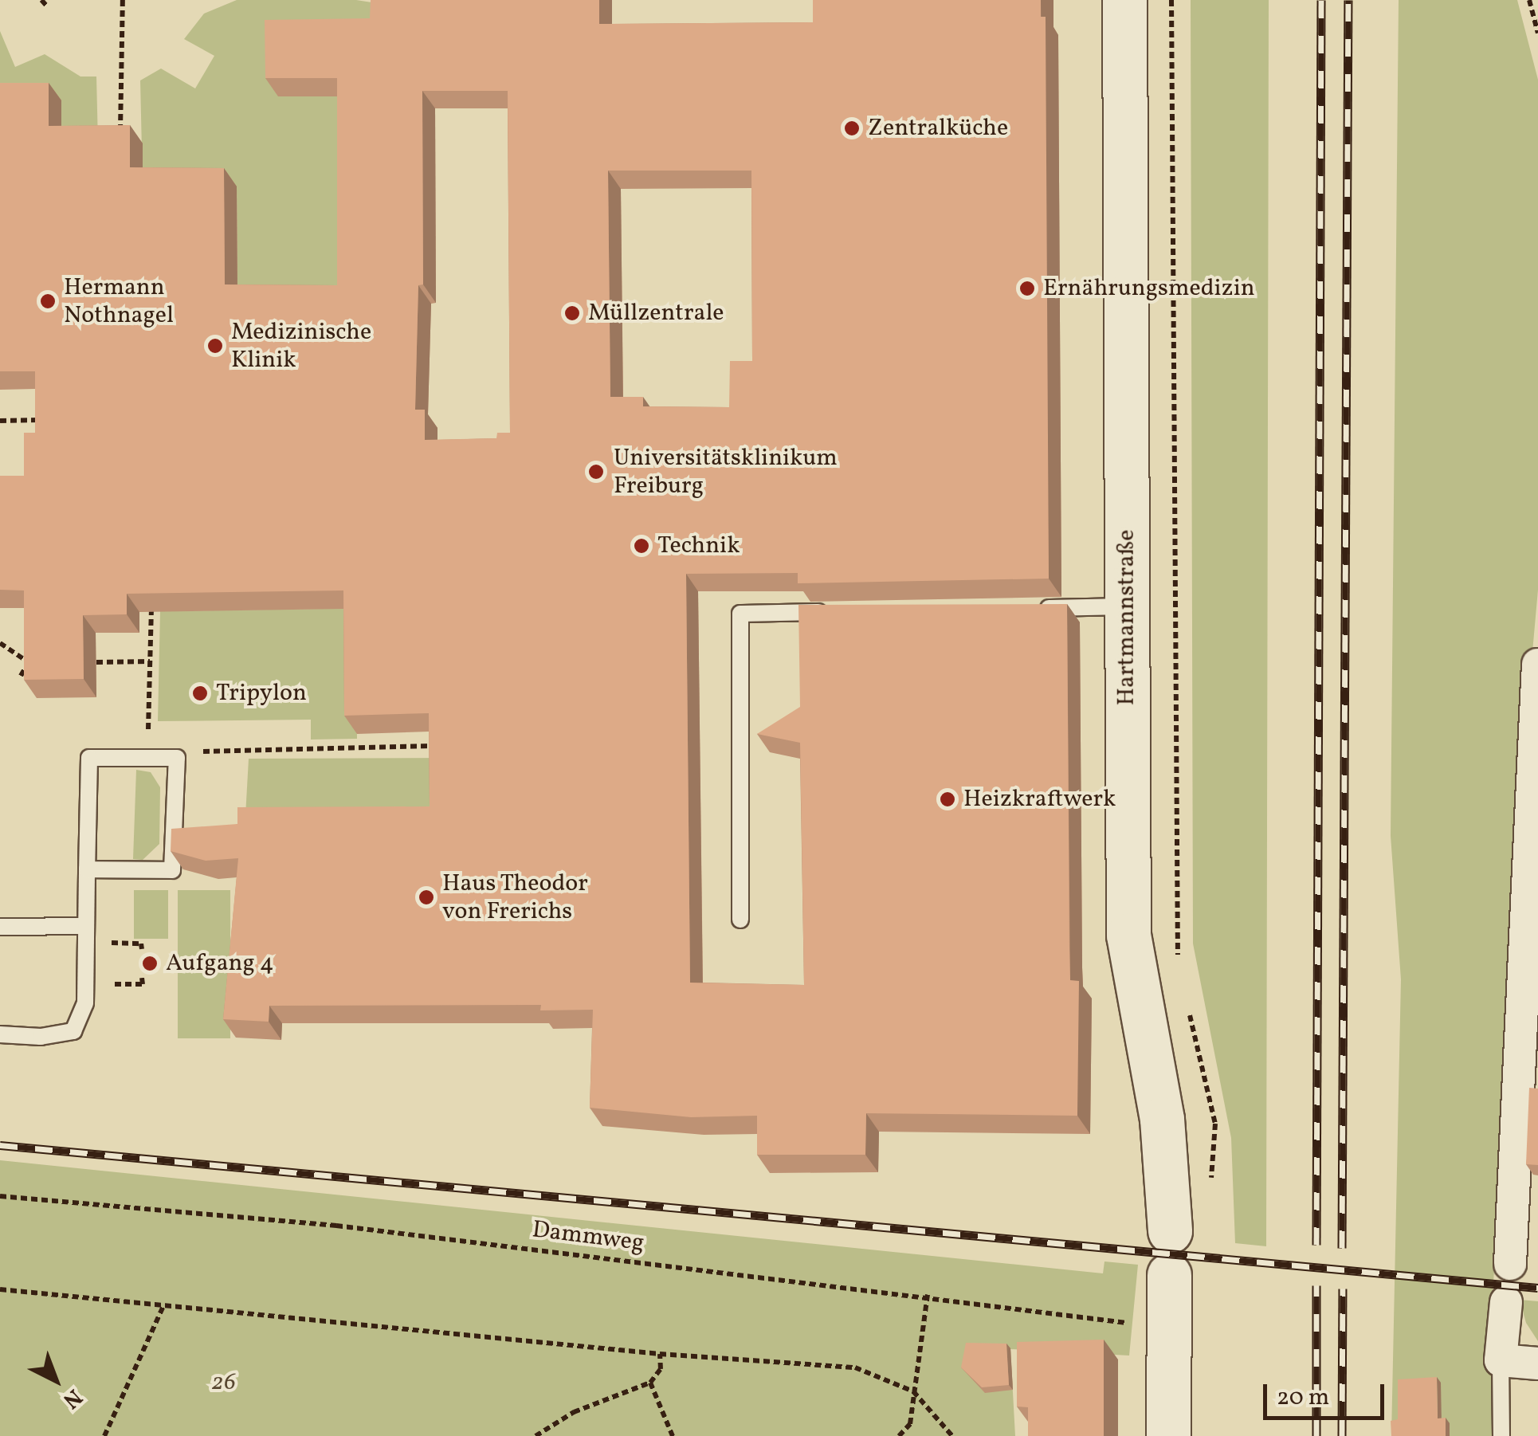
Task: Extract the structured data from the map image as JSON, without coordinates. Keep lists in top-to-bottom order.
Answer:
{
  "streets": {
    "street": ["Hartmannstraße"],
    "path": ["Dammweg"]
  },
  "parks": ["26"],
  "places": [
    "Zentralküche",
    "Ernährungsmedizin",
    "Hermann Nothnagel",
    "Müllzentrale",
    "Medizinische Klinik",
    "Universitätsklinikum Freiburg",
    "Technik",
    "Tripylon",
    "Heizkraftwerk",
    "Haus Theodor von Frerichs",
    "Aufgang 4"
  ],
  "scale_bar": "20 m",
  "north": "bottom right"
}
